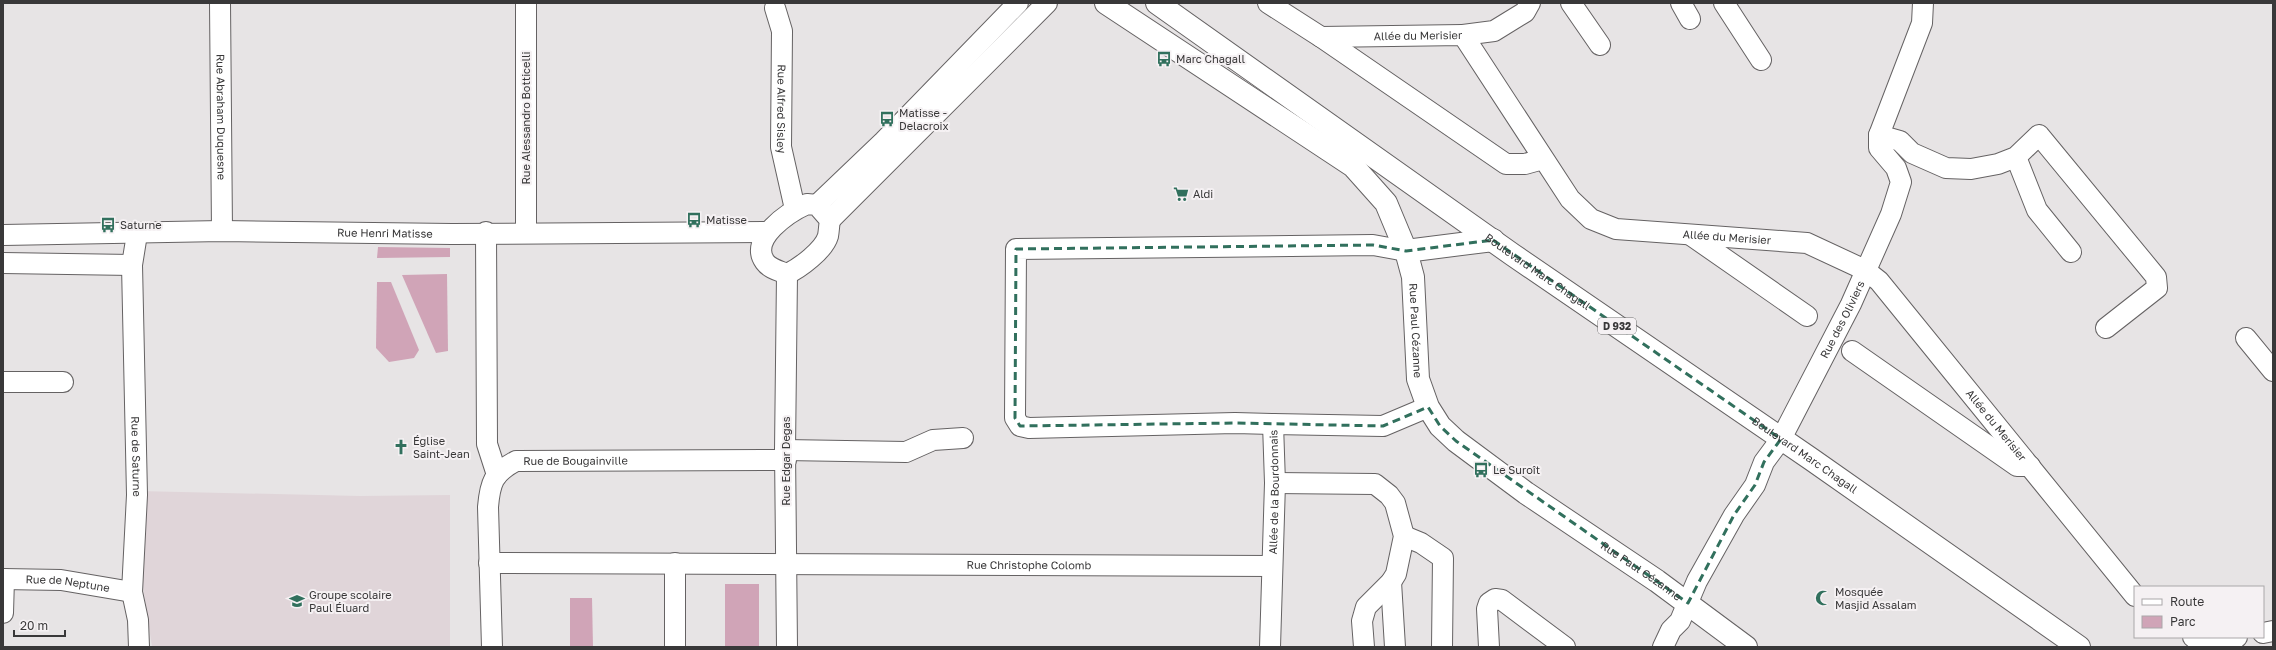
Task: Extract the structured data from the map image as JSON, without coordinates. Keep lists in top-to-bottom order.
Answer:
{
  "streets": {
    "main road": ["Boulevard Marc Chagall", "D 932", "Rue Paul Cézanne"],
    "street": [
      "Allée du Merisier",
      "Rue Alfred Sisley",
      "Rue Abraham Duquesne",
      "Rue Alessandro Botticelli",
      "Rue Henri Matisse",
      "Rue des Oliviers",
      "Rue de Saturne",
      "Rue de Bougainville",
      "Rue Edgar Degas",
      "Allée de la Bourdonnais",
      "Rue Christophe Colomb",
      "Rue de Neptune"
    ]
  },
  "crossings": [
    ["Allée du Merisier", "Rue des Oliviers"],
    ["Rue Alfred Sisley", "Rue Henri Matisse"],
    ["Rue Alfred Sisley", "Rue Edgar Degas"],
    ["Rue Abraham Duquesne", "Rue Henri Matisse"],
    ["Rue Alessandro Botticelli", "Rue Henri Matisse"],
    ["Rue Henri Matisse", "Rue de Saturne"],
    ["Rue Henri Matisse", "Rue Edgar Degas"],
    ["Boulevard Marc Chagall", "Rue des Oliviers"],
    ["Rue des Oliviers", "Rue Paul Cézanne"],
    ["Rue Paul Cézanne", "Allée de la Bourdonnais"],
    ["Rue de Saturne", "Rue de Neptune"],
    ["Rue de Bougainville", "Rue Edgar Degas"],
    ["Rue de Bougainville", "Rue Christophe Colomb"],
    ["Rue Edgar Degas", "Rue Christophe Colomb"],
    ["Allée de la Bourdonnais", "Rue Christophe Colomb"]
  ],
  "places": {
    "bus stop": [
      "Marc Chagall",
      "Matisse - Delacroix",
      "Matisse",
      "Saturne",
      "Le Suroît"
    ],
    "supermarket": ["Aldi"],
    "church": ["Église Saint-Jean"],
    "mosque": ["Mosquée Masjid Assalam"],
    "school or university": ["Groupe scolaire Paul Éluard"]
  },
  "legend": ["Route", "Parc"],
  "scale_bar": "20 m"
}
